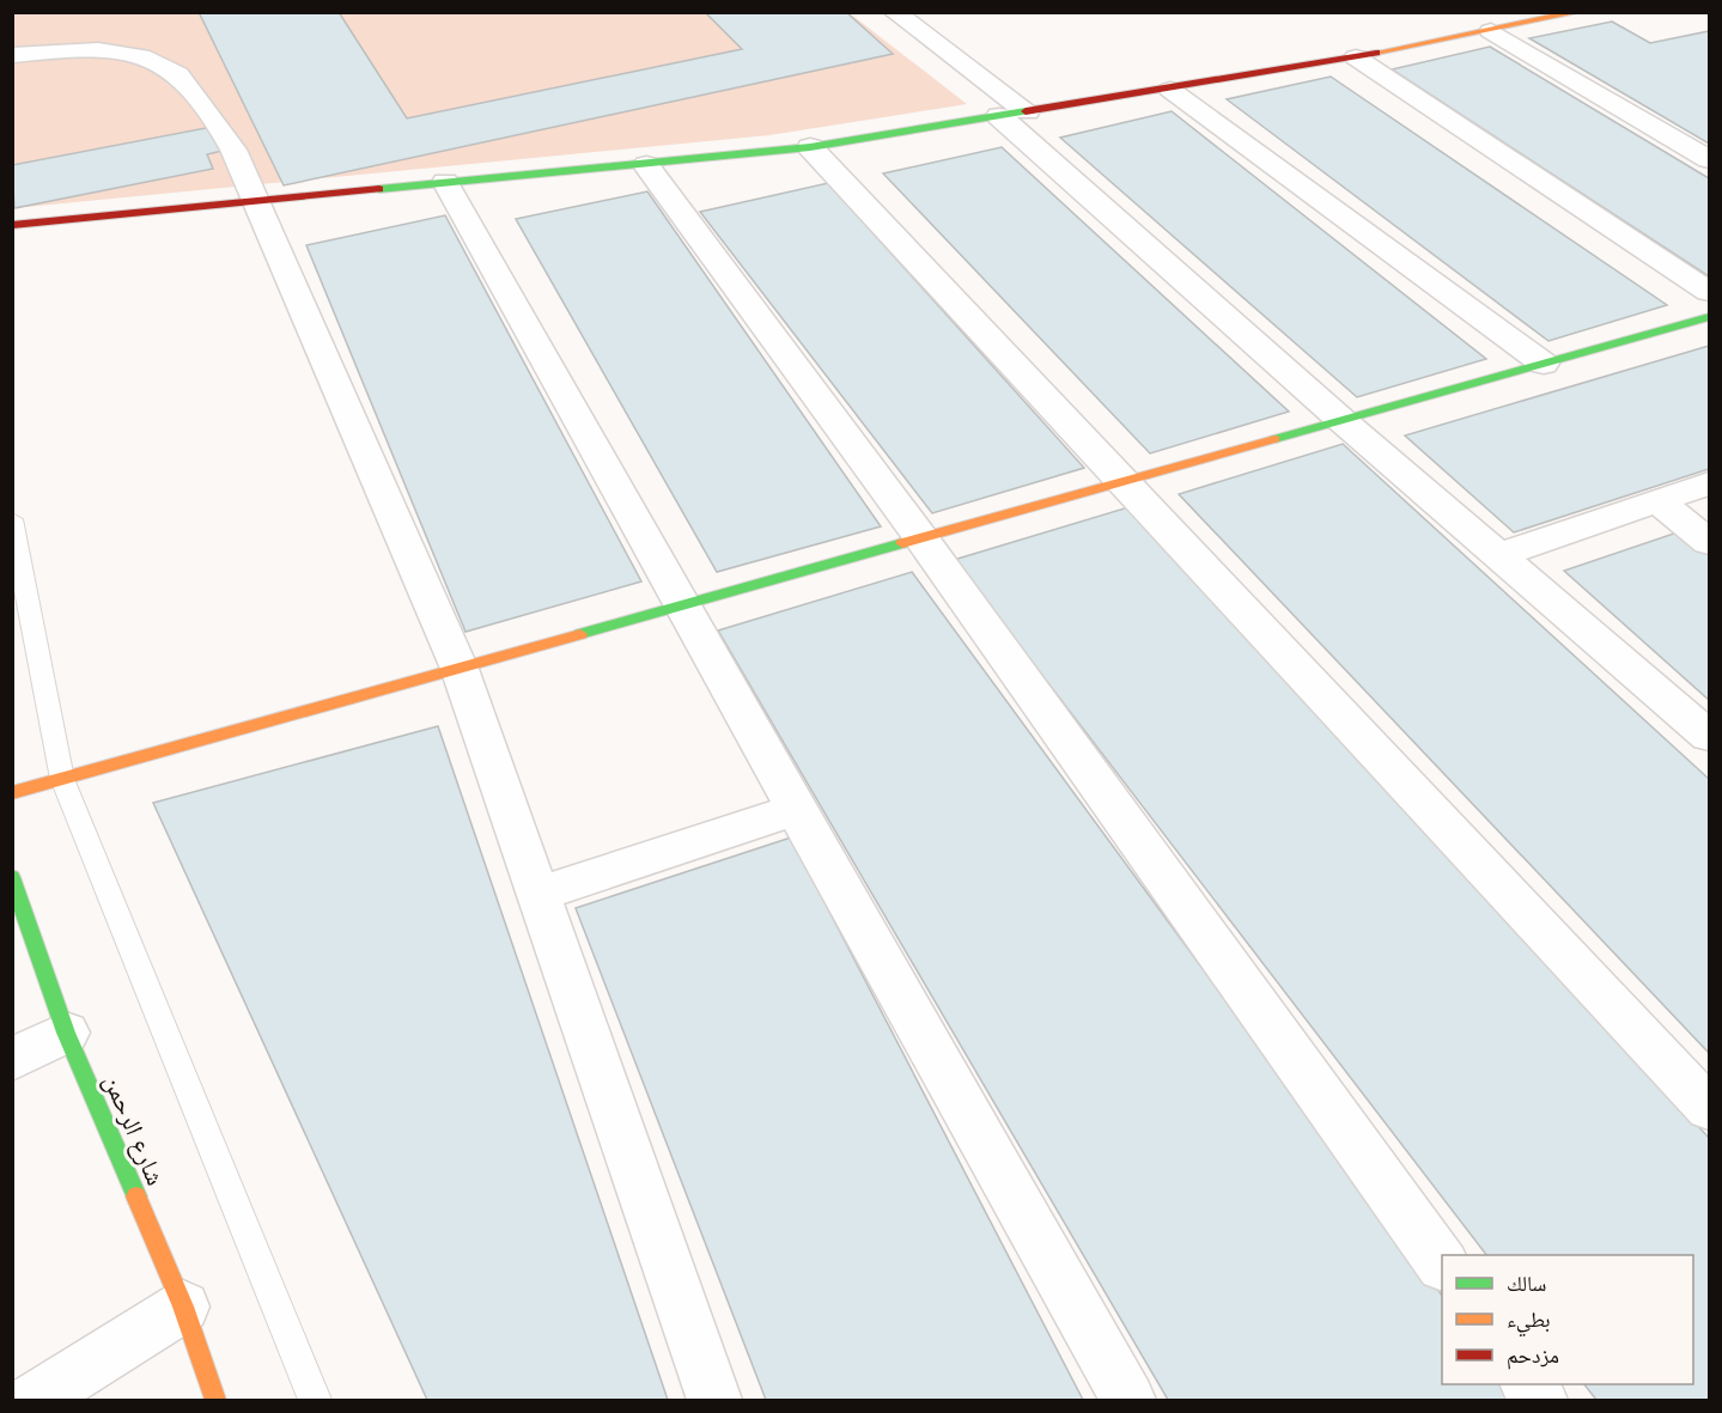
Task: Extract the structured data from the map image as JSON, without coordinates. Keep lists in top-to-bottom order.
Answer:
{
  "streets": {
    "street": ["شارع الرحمن"]
  },
  "legend": ["سالك", "بطيء", "مزدحم"]
}
